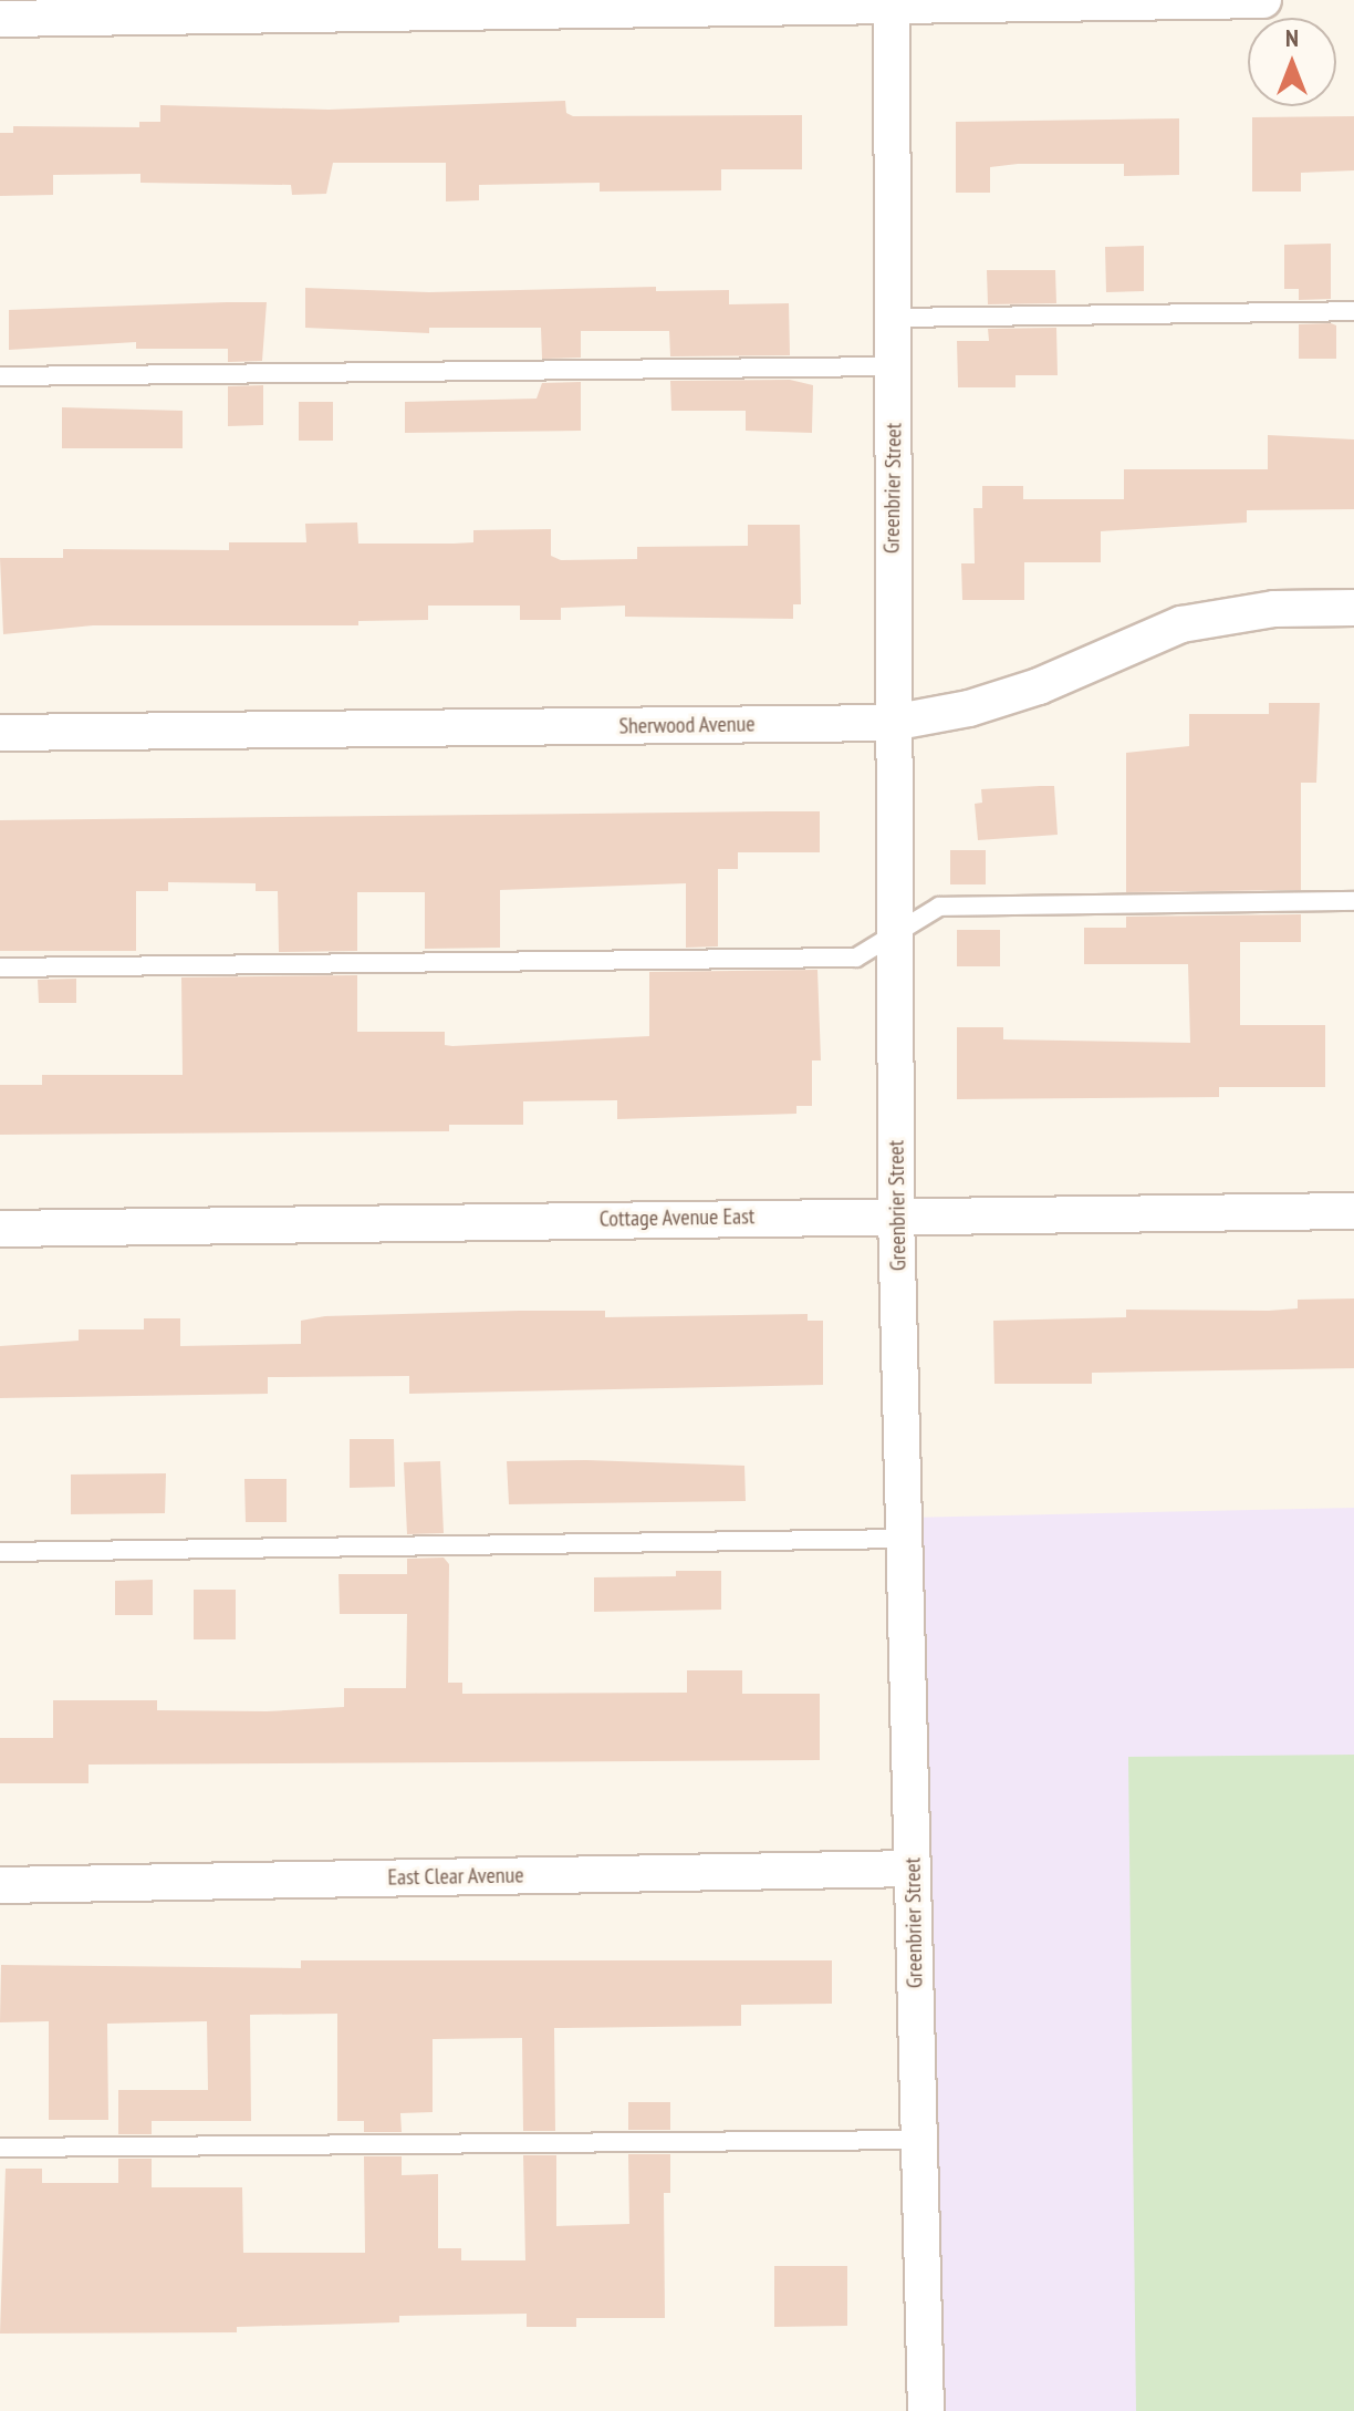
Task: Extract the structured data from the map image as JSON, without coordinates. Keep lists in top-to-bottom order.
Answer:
{
  "streets": {
    "street": [
      "Greenbrier Street",
      "Sherwood Avenue",
      "Cottage Avenue East",
      "East Clear Avenue"
    ]
  },
  "crossings": [
    ["Greenbrier Street", "Sherwood Avenue"],
    ["Greenbrier Street", "Cottage Avenue East"],
    ["Greenbrier Street", "East Clear Avenue"]
  ],
  "north": "top"
}
